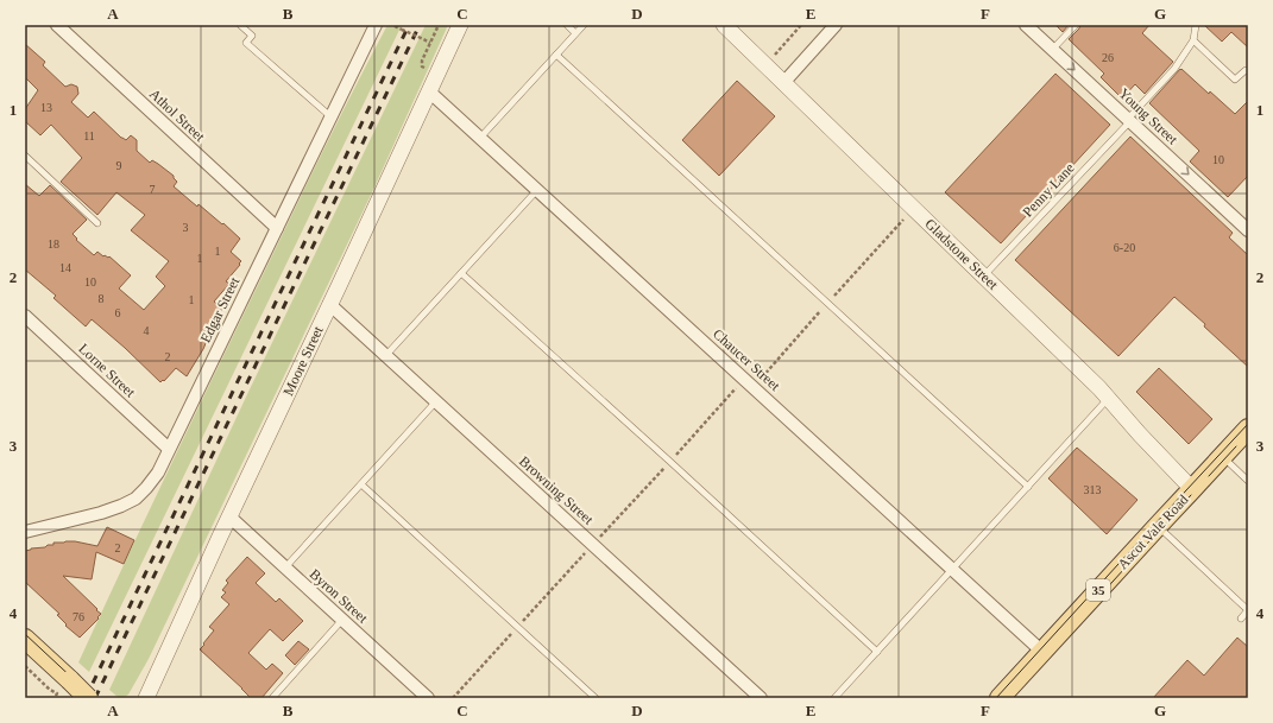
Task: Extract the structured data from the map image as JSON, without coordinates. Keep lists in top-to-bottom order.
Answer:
{
  "streets": {
    "main road": ["Ascot Vale Road", "35"],
    "street": [
      "Athol Street",
      "Young Street",
      "Gladstone Street",
      "Edgar Street",
      "Chaucer Street",
      "Moore Street",
      "Lorne Street",
      "Browning Street",
      "Byron Street"
    ],
    "lane": ["Penny Lane"]
  },
  "crossings": [
    ["Athol Street", "Edgar Street"],
    ["Young Street", "Penny Lane"],
    ["Penny Lane", "Gladstone Street"],
    ["Gladstone Street", "Ascot Vale Road"],
    ["Edgar Street", "Lorne Street"],
    ["Chaucer Street", "Moore Street"],
    ["Chaucer Street", "Ascot Vale Road"],
    ["Moore Street", "Browning Street"],
    ["Moore Street", "Byron Street"]
  ],
  "one_way": ["Young Street"],
  "house_numbers": [
    "26",
    "13",
    "11",
    "10",
    "9",
    "7",
    "3",
    "18",
    "6-20",
    "1",
    "1",
    "14",
    "10",
    "8",
    "1",
    "6",
    "4",
    "2",
    "313",
    "2",
    "76"
  ],
  "grid": {
    "columns": [
      "A",
      "B",
      "C",
      "D",
      "E",
      "F",
      "G"
    ],
    "rows": [
      "1",
      "2",
      "3",
      "4"
    ]
  }
}
